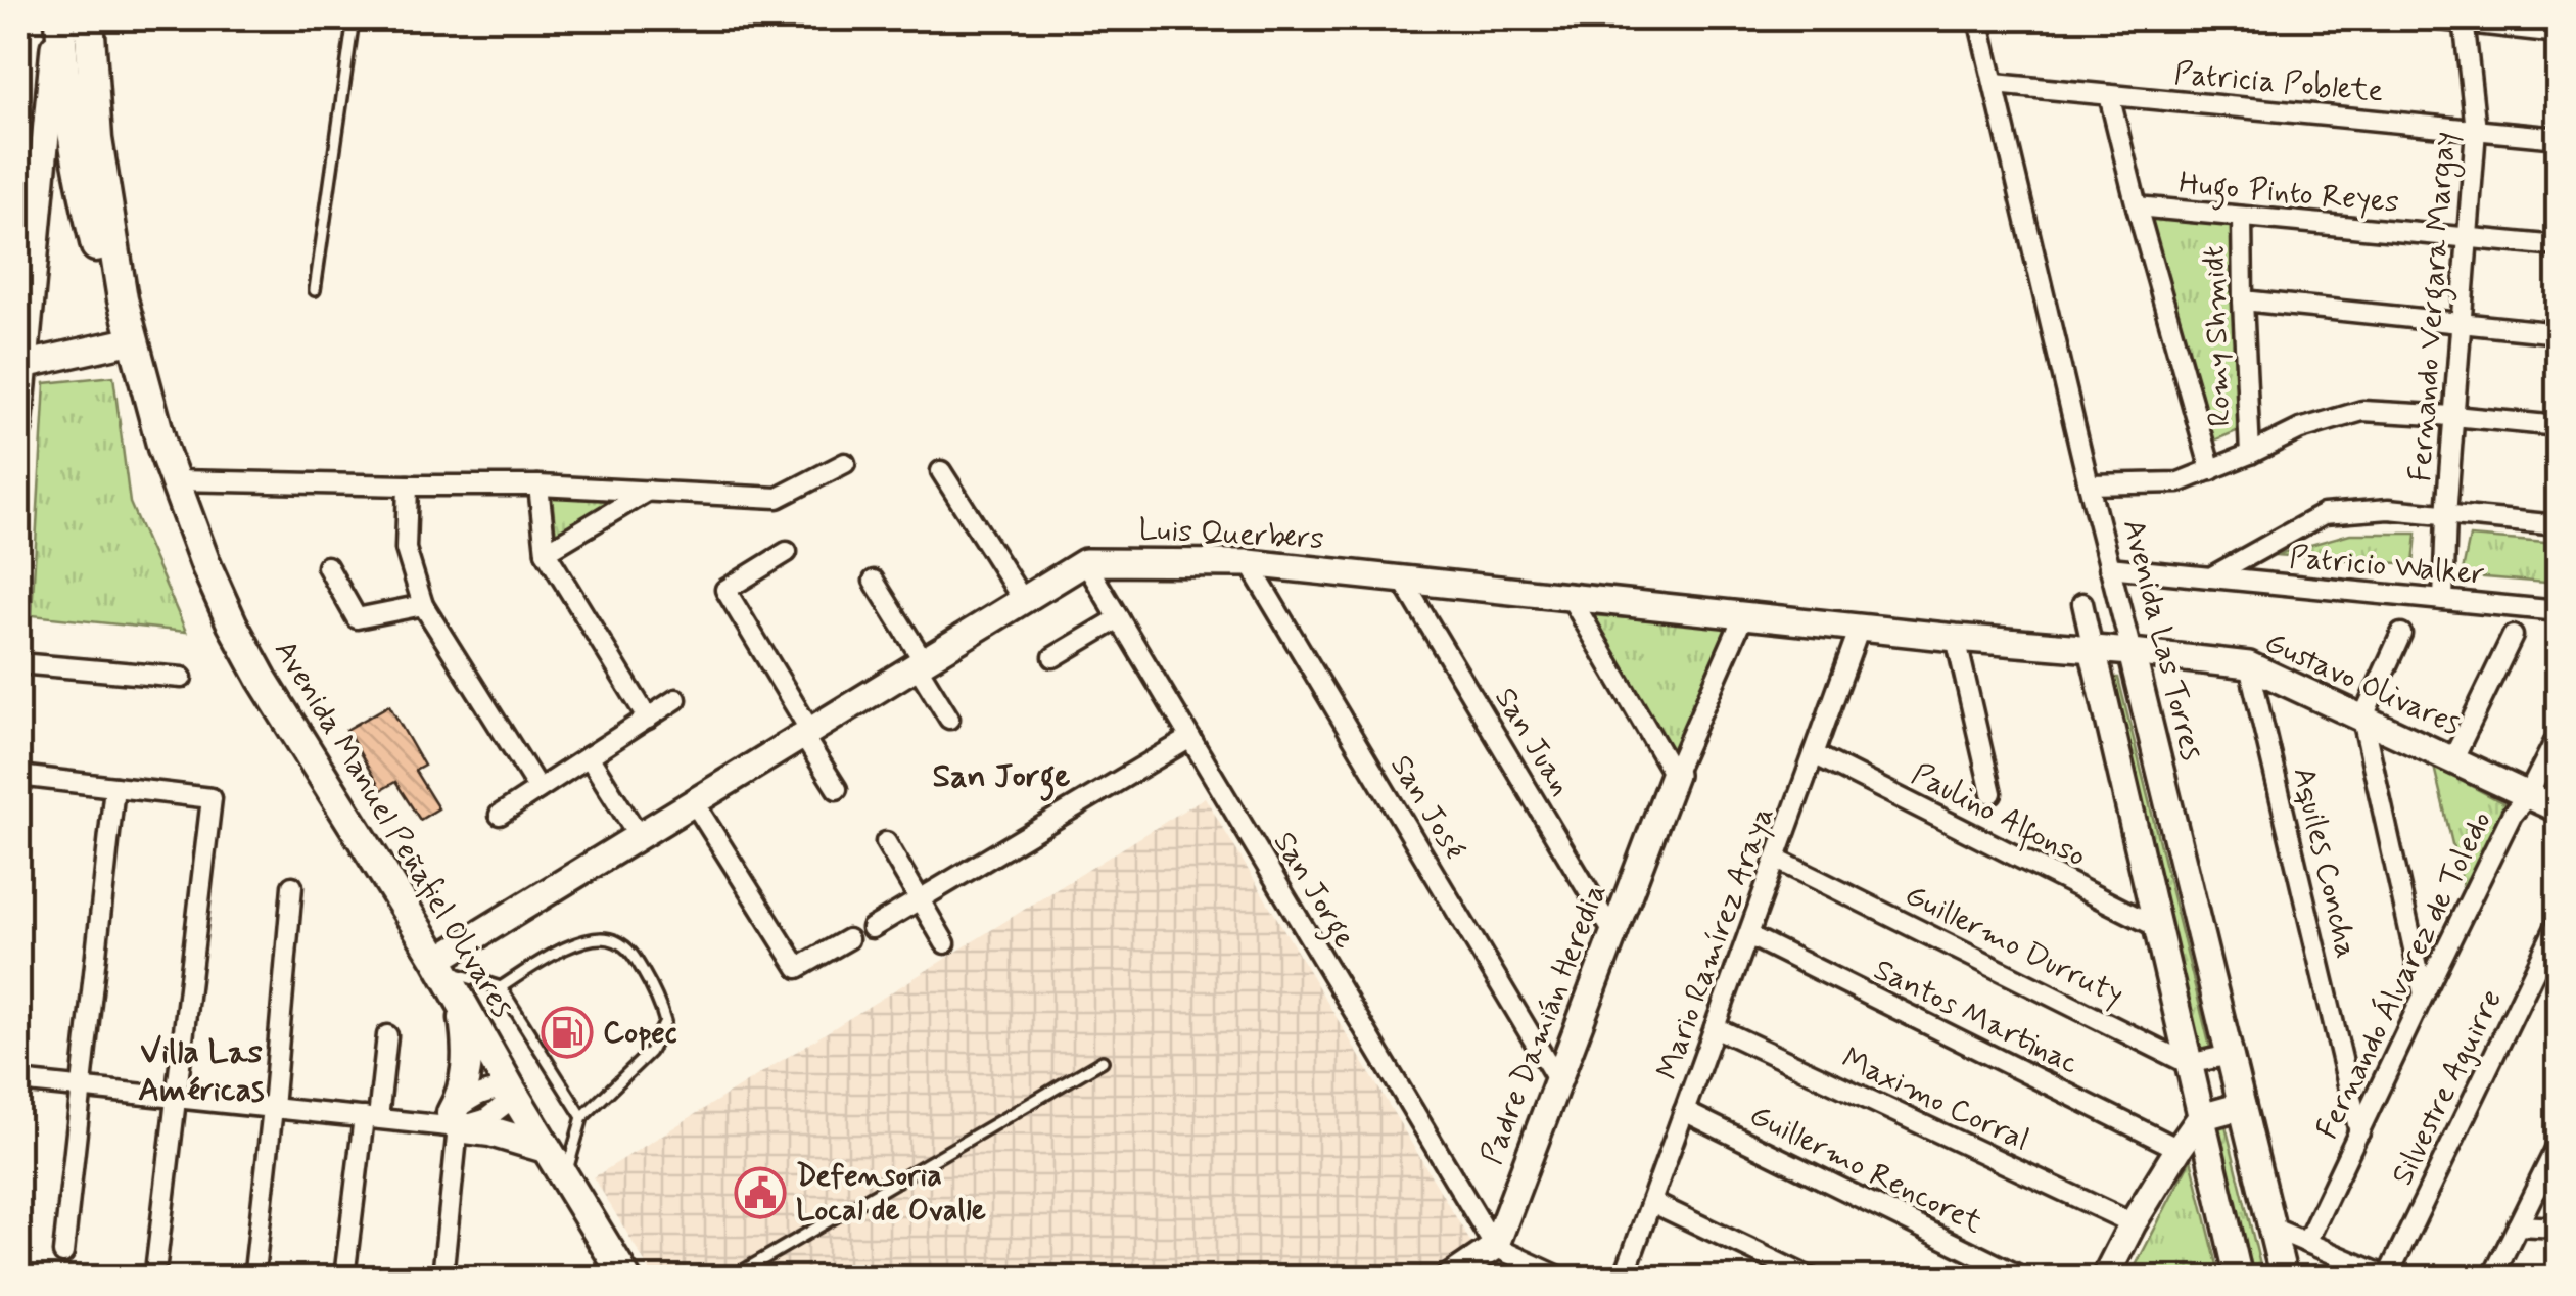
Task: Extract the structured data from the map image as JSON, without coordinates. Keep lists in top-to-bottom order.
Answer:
{
  "streets": {
    "main road": ["Avenida Manuel Peñafiel Olivares"],
    "street": [
      "Patricia Poblete",
      "Hugo Pinto Reyes",
      "Fernando Vergara Margay",
      "Romy Shmidt",
      "Luis Querbers",
      "Patricio Walker",
      "Avenida Las Torres",
      "Gustavo Olivares",
      "San Juan",
      "San José",
      "Paulino Alfonso",
      "Aquiles Concha",
      "San Jorge",
      "Mario Ramírez Araya",
      "Guillermo Durruty",
      "Fernando Álvarez de Toledo",
      "Santos Martinac",
      "Padre Damián Heredia",
      "Silvestre Aguirre",
      "Maximo Corral",
      "Guillermo Rencoret"
    ]
  },
  "crossings": [
    ["Patricia Poblete", "Fernando Vergara Margay"],
    ["Patricia Poblete", "Avenida Las Torres"],
    ["Hugo Pinto Reyes", "Fernando Vergara Margay"],
    ["Hugo Pinto Reyes", "Romy Shmidt"],
    ["Fernando Vergara Margay", "Patricio Walker"],
    ["Luis Querbers", "Avenida Las Torres"],
    ["Luis Querbers", "Gustavo Olivares"],
    ["Luis Querbers", "San Juan"],
    ["Luis Querbers", "San José"],
    ["Luis Querbers", "San Jorge"],
    ["Luis Querbers", "Mario Ramírez Araya"],
    ["Luis Querbers", "Padre Damián Heredia"],
    ["Patricio Walker", "Avenida Las Torres"],
    ["Avenida Las Torres", "Gustavo Olivares"],
    ["Gustavo Olivares", "Aquiles Concha"],
    ["Gustavo Olivares", "Fernando Álvarez de Toledo"],
    ["San Juan", "Padre Damián Heredia"],
    ["San José", "Padre Damián Heredia"],
    ["Paulino Alfonso", "Mario Ramírez Araya"],
    ["Aquiles Concha", "Fernando Álvarez de Toledo"],
    ["San Jorge", "Padre Damián Heredia"],
    ["Mario Ramírez Araya", "Guillermo Durruty"],
    ["Mario Ramírez Araya", "Santos Martinac"],
    ["Mario Ramírez Araya", "Maximo Corral"],
    ["Mario Ramírez Araya", "Guillermo Rencoret"]
  ],
  "districts": ["San Jorge", "Villa Las Américas"],
  "places": {
    "fuel station": ["Copec"],
    "public building": ["Defensoria Local de Ovalle"]
  }
}
